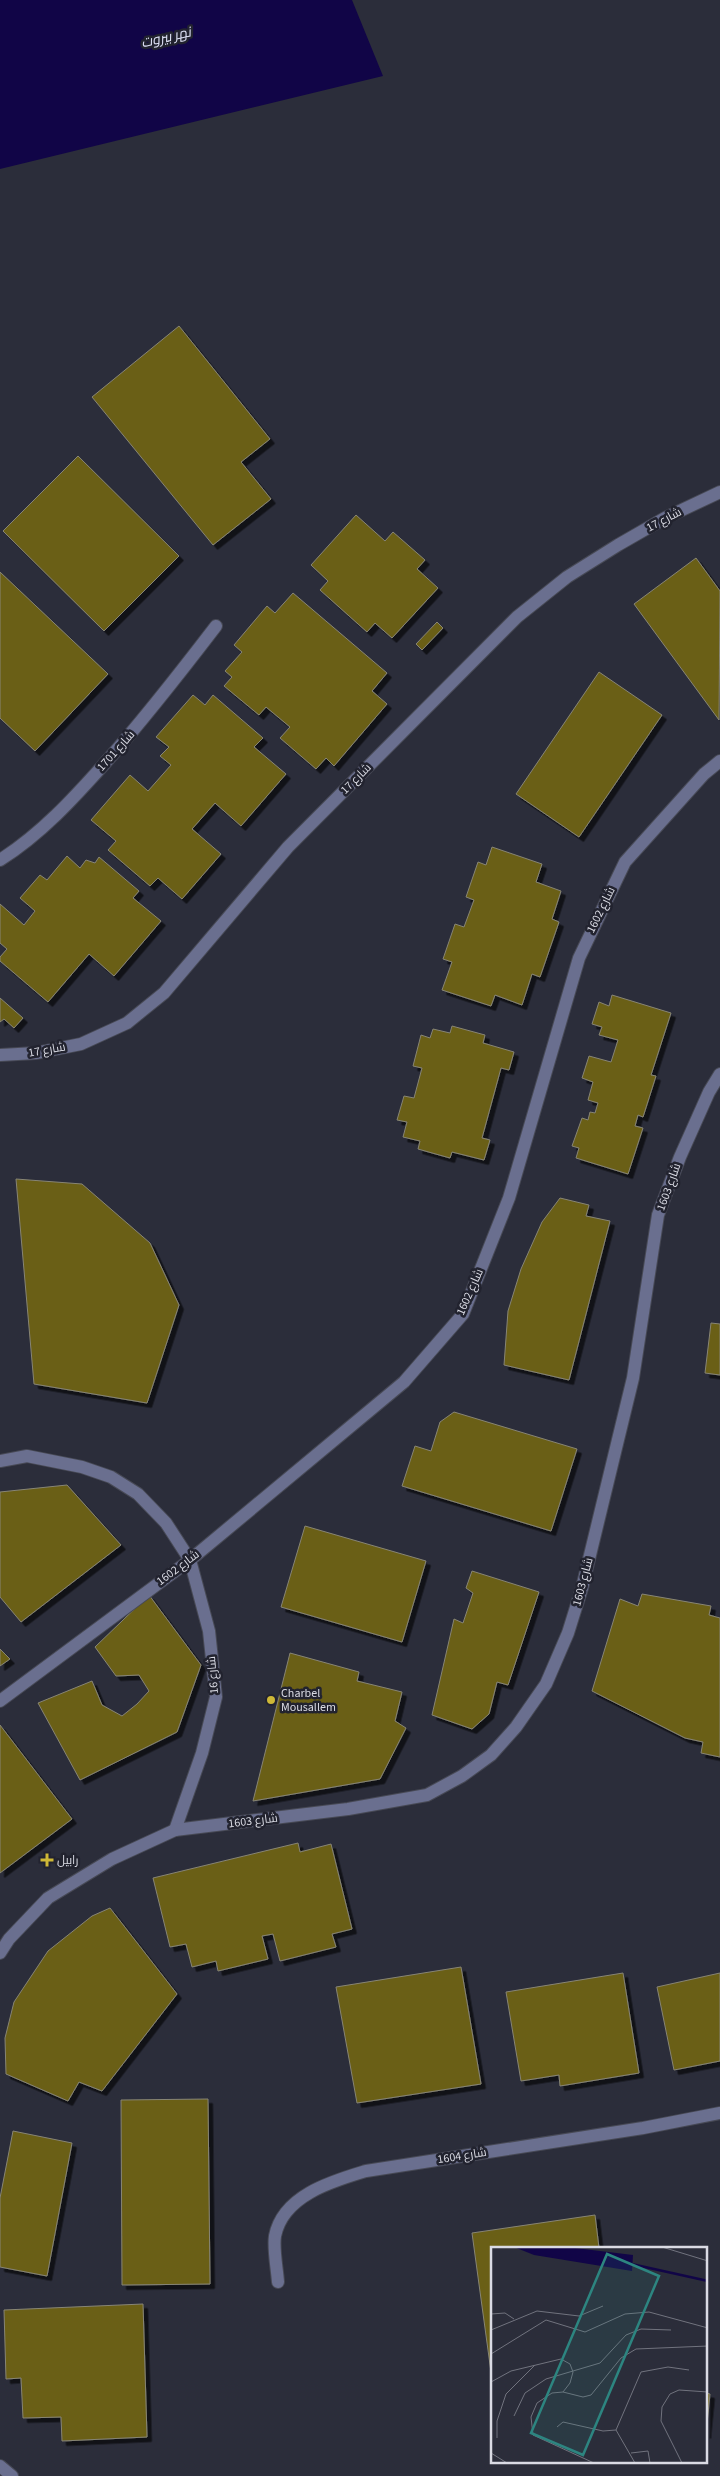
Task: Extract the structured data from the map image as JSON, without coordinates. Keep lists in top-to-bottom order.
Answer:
{
  "streets": {
    "street": [
      "شارع 17",
      "شارع 1701",
      "شارع 1602",
      "شارع 1603",
      "شارع 16",
      "شارع 1604"
    ]
  },
  "crossings": [
    ["شارع 1602", "شارع 16"],
    ["شارع 1603", "شارع 16"]
  ],
  "water": ["نهر بيروت"],
  "places": {
    "other": ["Charbel Mousallem"],
    "health": ["رابيل"]
  }
}
